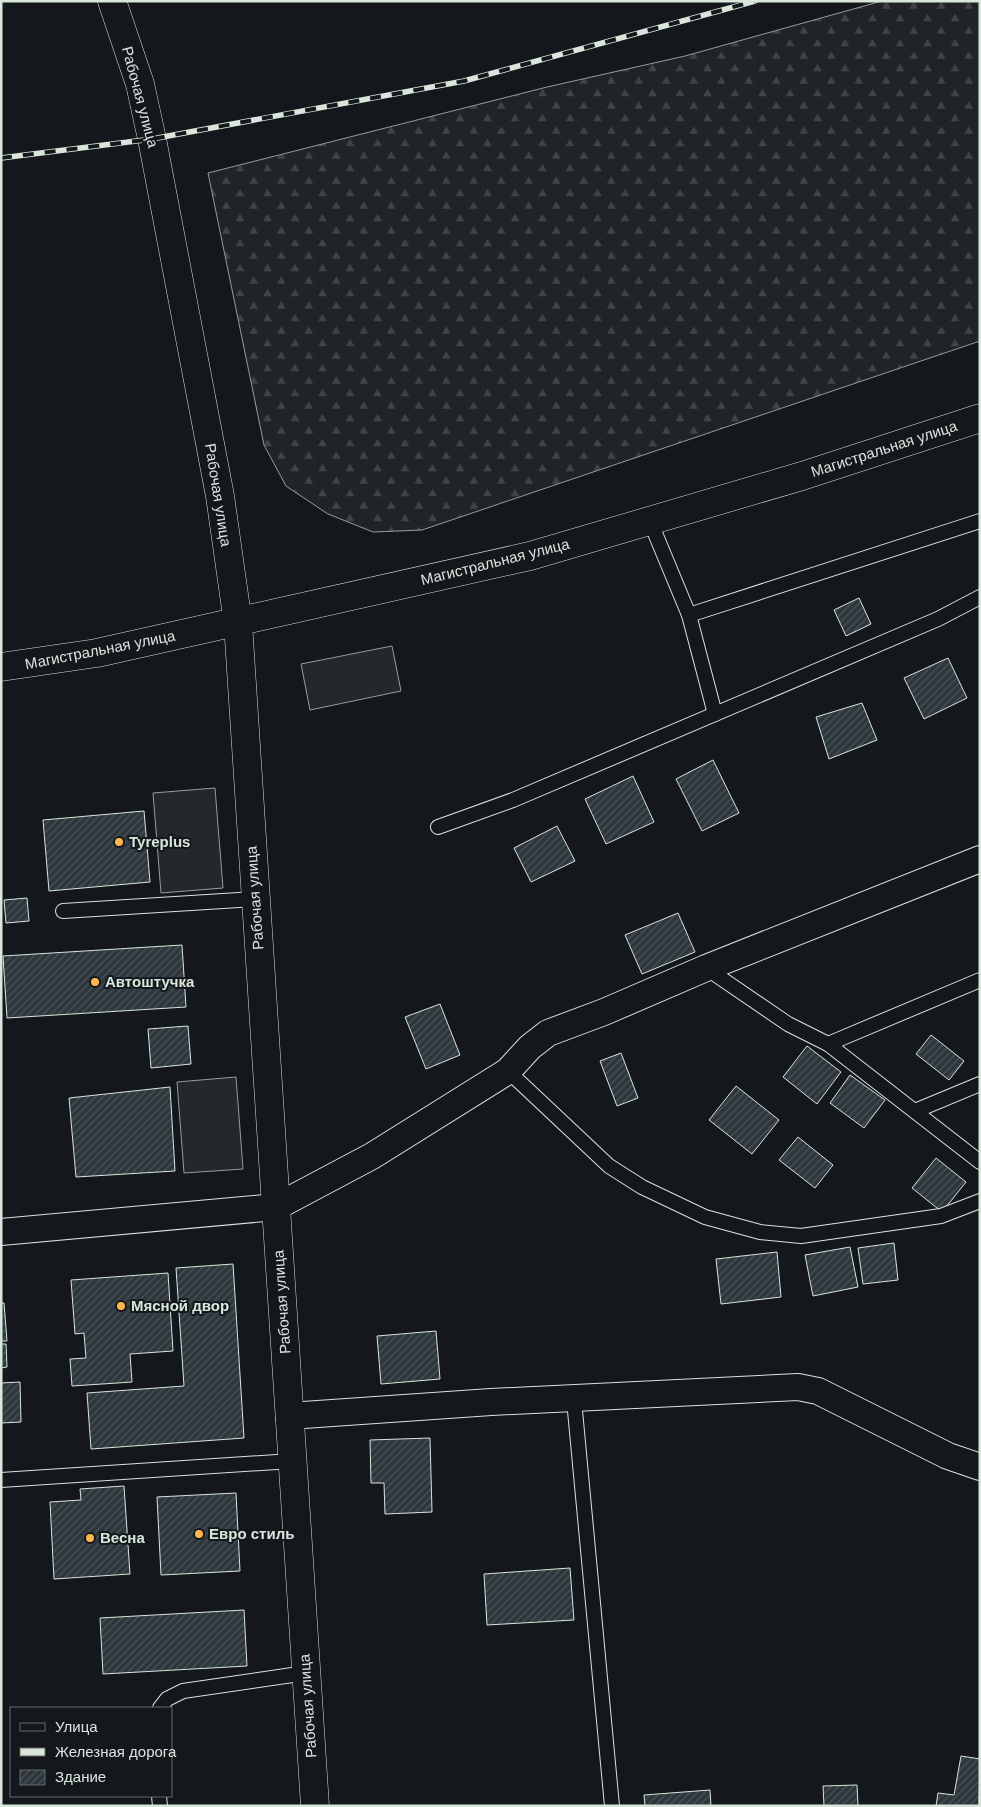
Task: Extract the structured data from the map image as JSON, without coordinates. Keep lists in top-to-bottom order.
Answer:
{
  "streets": {
    "main road": ["Рабочая улица", "Магистральная улица"]
  },
  "crossings": [
    ["Рабочая улица", "Магистральная улица"]
  ],
  "places": [
    "Tyreplus",
    "Автоштучка",
    "Мясной двор",
    "Евро стиль",
    "Весна"
  ],
  "legend": ["Улица", "Железная дорога", "Здание"]
}
